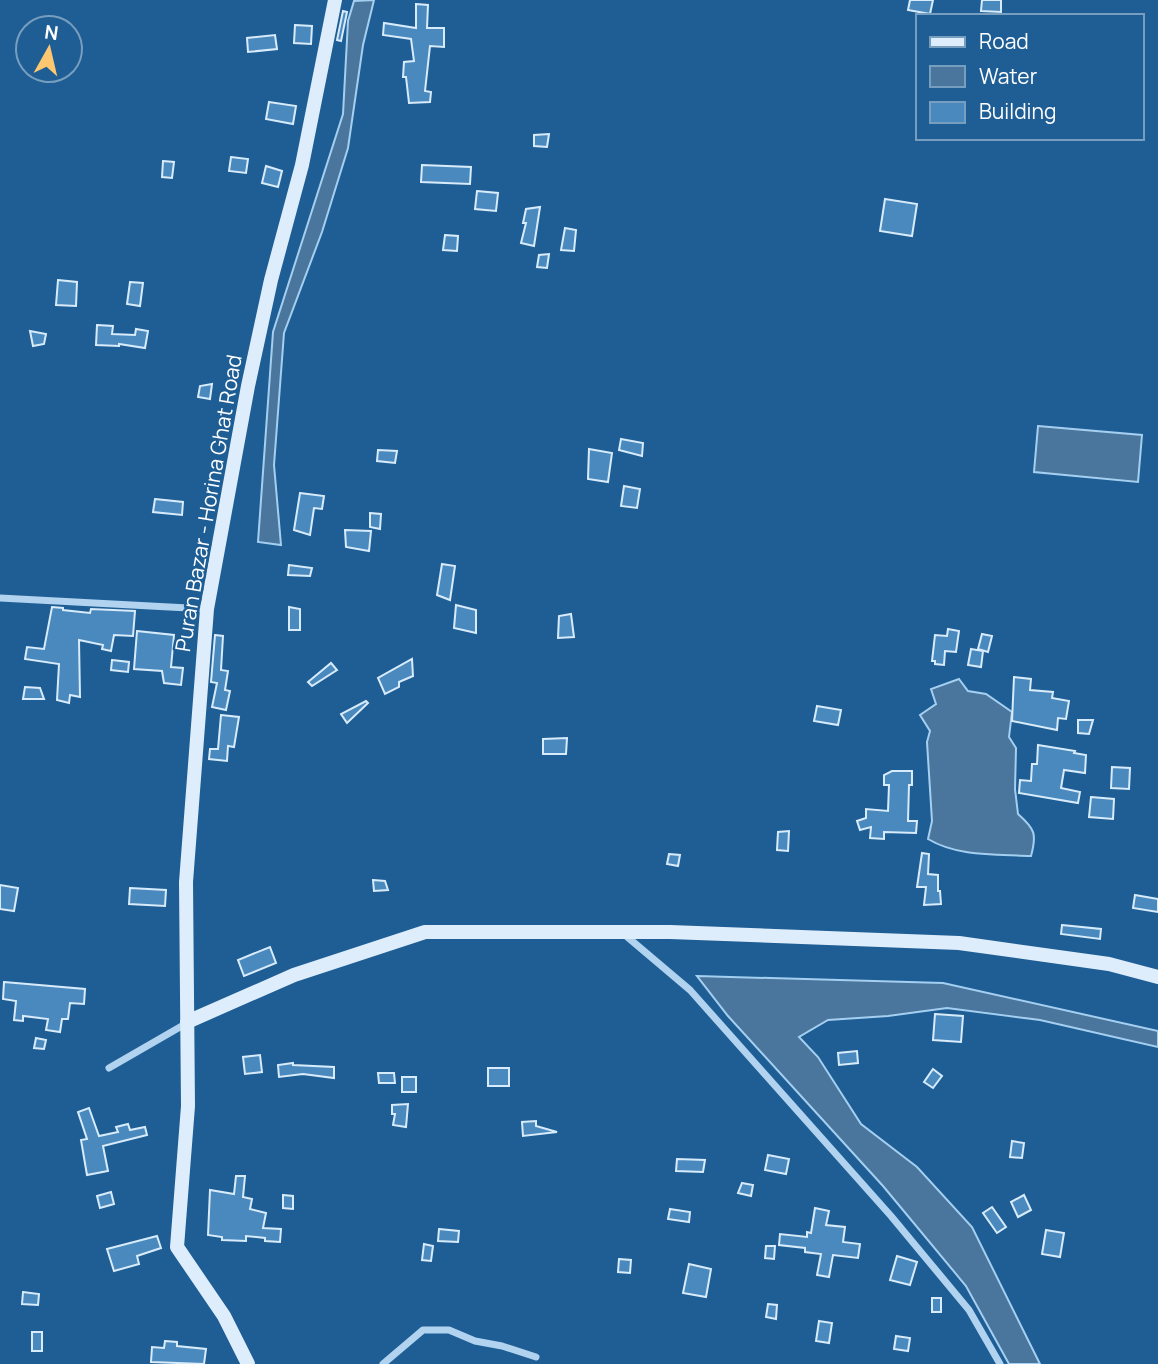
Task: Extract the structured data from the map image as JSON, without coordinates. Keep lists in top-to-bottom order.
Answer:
{
  "streets": {
    "main road": ["Puran Bazar - Horina Ghat Road"]
  },
  "legend": ["Road", "Water", "Building"],
  "north": "top"
}
